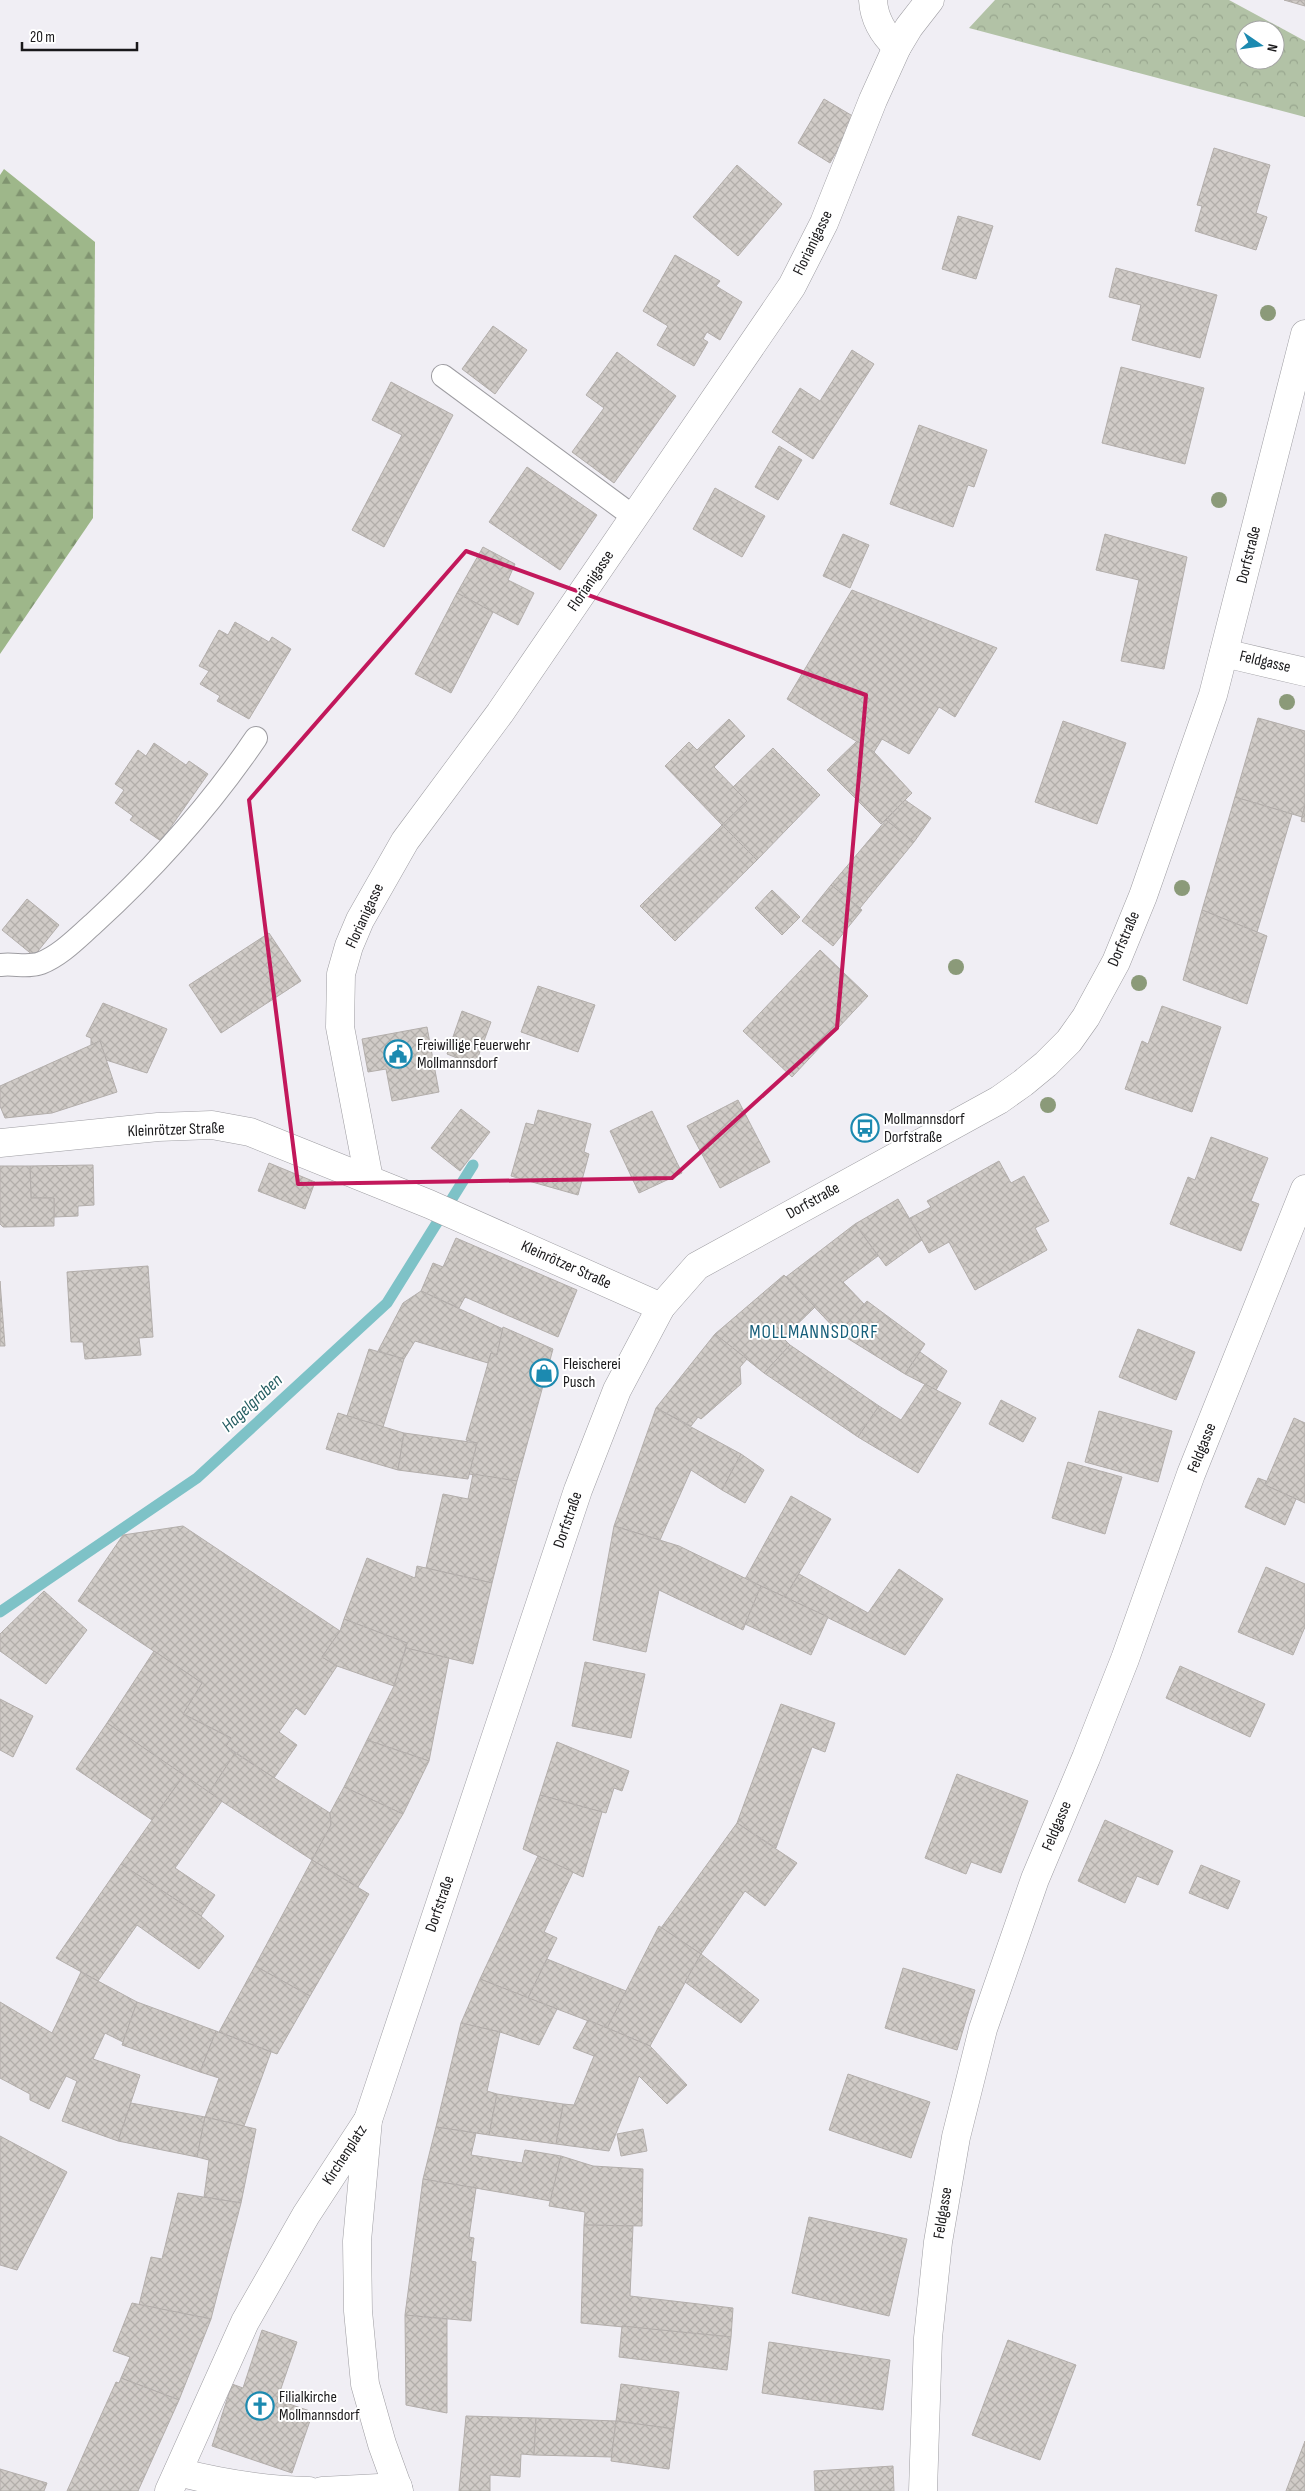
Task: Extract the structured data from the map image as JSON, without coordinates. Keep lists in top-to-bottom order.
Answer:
{
  "streets": {
    "street": [
      "Florianigasse",
      "Dorfstraße",
      "Feldgasse",
      "Kleinrötzer Straße",
      "Kirchenplatz"
    ]
  },
  "crossings": [
    ["Florianigasse", "Kleinrötzer Straße"],
    ["Dorfstraße", "Feldgasse"],
    ["Dorfstraße", "Kleinrötzer Straße"],
    ["Dorfstraße", "Kirchenplatz"]
  ],
  "districts": ["MOLLMANNSDORF"],
  "water": ["Hagelgraben"],
  "places": {
    "public building": ["Freiwillige Feuerwehr Mollmannsdorf"],
    "bus stop": ["Mollmannsdorf Dorfstraße"],
    "shop": ["Fleischerei Pusch"],
    "church": ["Filialkirche Mollmannsdorf"]
  },
  "scale_bar": "20 m",
  "north": "right"
}
